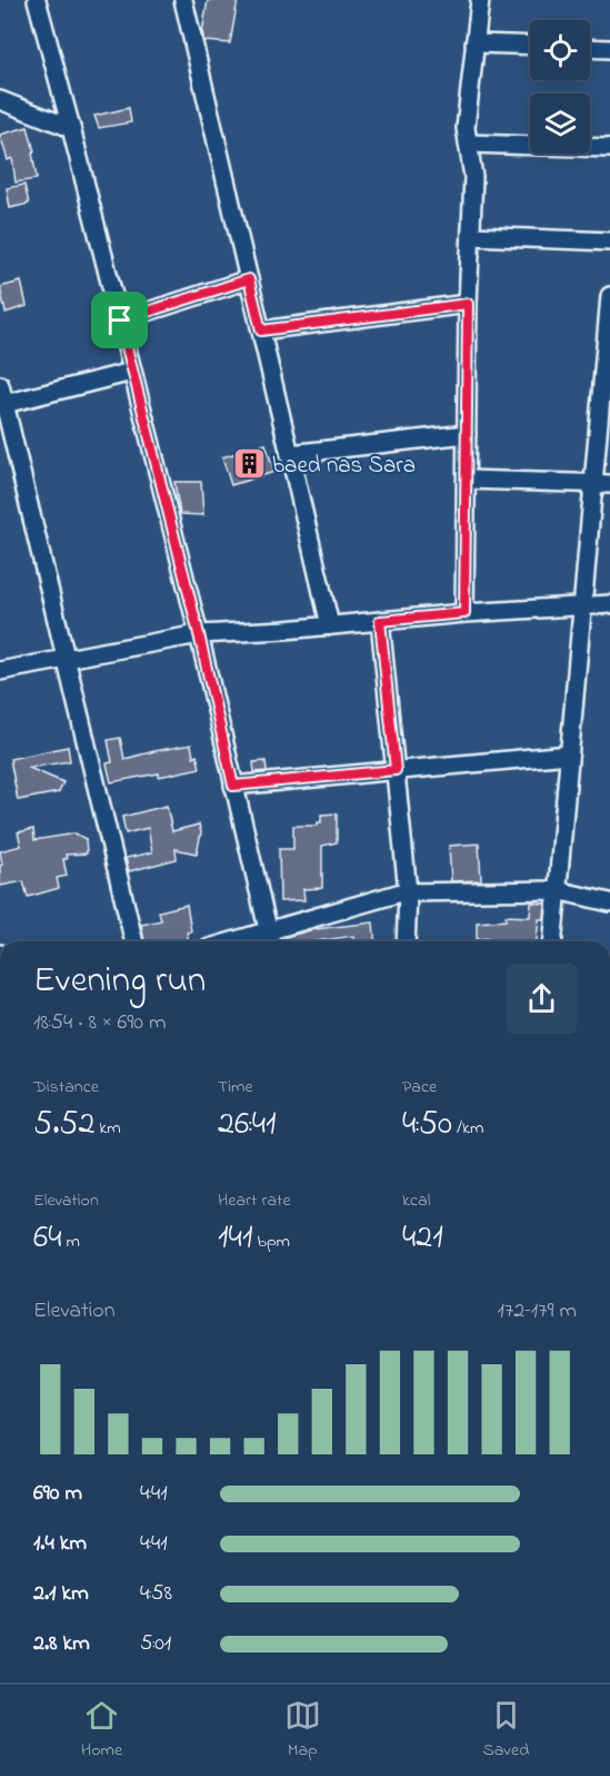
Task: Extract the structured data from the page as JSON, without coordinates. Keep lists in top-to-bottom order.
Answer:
{
  "places": {
    "building": ["baed nas Sara"]
  },
  "page": {
    "heading": ["Evening run", "18:54 · 8 × 690 m"],
    "stats": [
      ["Distance", "5.52 km"],
      ["Time", "26:41"],
      ["Pace", "4:50 /km"],
      ["Elevation", "64 m"],
      ["Heart rate", "141 bpm"],
      ["kcal", "421"]
    ],
    "chart": ["Elevation", "172–179 m"],
    "list": [
      {
        "name": "690 m",
        "note": "4:41"
      },
      {
        "name": "1.4 km",
        "note": "4:41"
      },
      {
        "name": "2.1 km",
        "note": "4:58"
      },
      {
        "name": "2.8 km",
        "note": "5:01"
      }
    ],
    "tabs": ["Home", "Map", "Saved"]
  }
}
